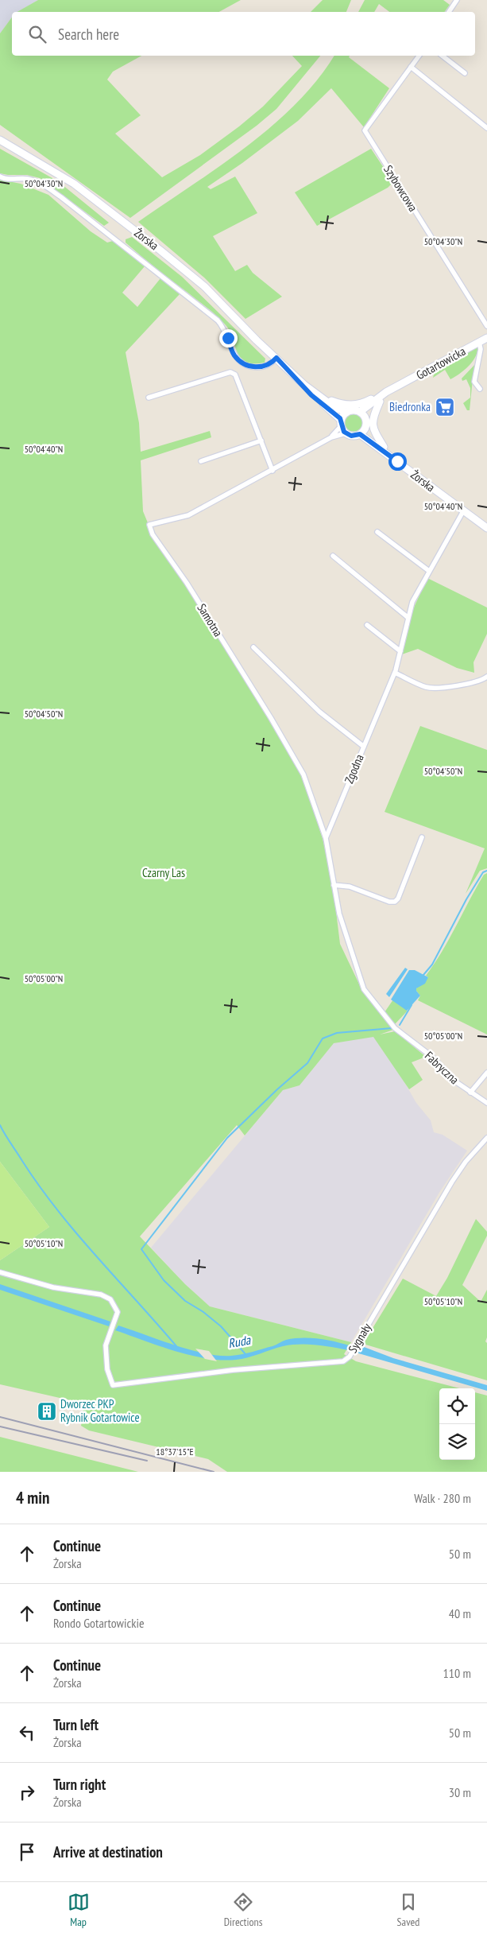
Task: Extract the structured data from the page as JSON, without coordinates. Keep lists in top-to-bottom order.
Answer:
{
  "streets": {
    "main road": ["Żorska", "Gotartowicka"],
    "street": [
      "Szybowcowa",
      "Samotna",
      "Zgodna",
      "Fabryczna",
      "Sygnały"
    ]
  },
  "crossings": [
    ["Żorska", "Gotartowicka"],
    ["Żorska", "Samotna"],
    ["Żorska", "Zgodna"],
    ["Gotartowicka", "Samotna"],
    ["Samotna", "Zgodna"]
  ],
  "water": ["Ruda"],
  "parks": ["Czarny Las"],
  "places": {
    "supermarket": ["Biedronka"],
    "building": ["Dworzec PKP Rybnik Gotartowice"]
  },
  "page": {
    "search": "Search here",
    "heading": ["4 min", "Walk · 280 m"],
    "list": [
      ["Continue", "Żorska", "50 m"],
      ["Continue", "Rondo Gotartowickie", "40 m"],
      ["Continue", "Żorska", "110 m"],
      ["Turn left", "Żorska", "50 m"],
      ["Turn right", "Żorska", "30 m"],
      "Arrive at destination"
    ],
    "nav": ["Map", "Directions", "Saved"]
  },
  "coordinates": [
    "50°04'30\"N",
    "50°04'40\"N",
    "50°04'50\"N",
    "50°05'00\"N",
    "50°05'10\"N",
    "18°37'15\"E"
  ]
}
